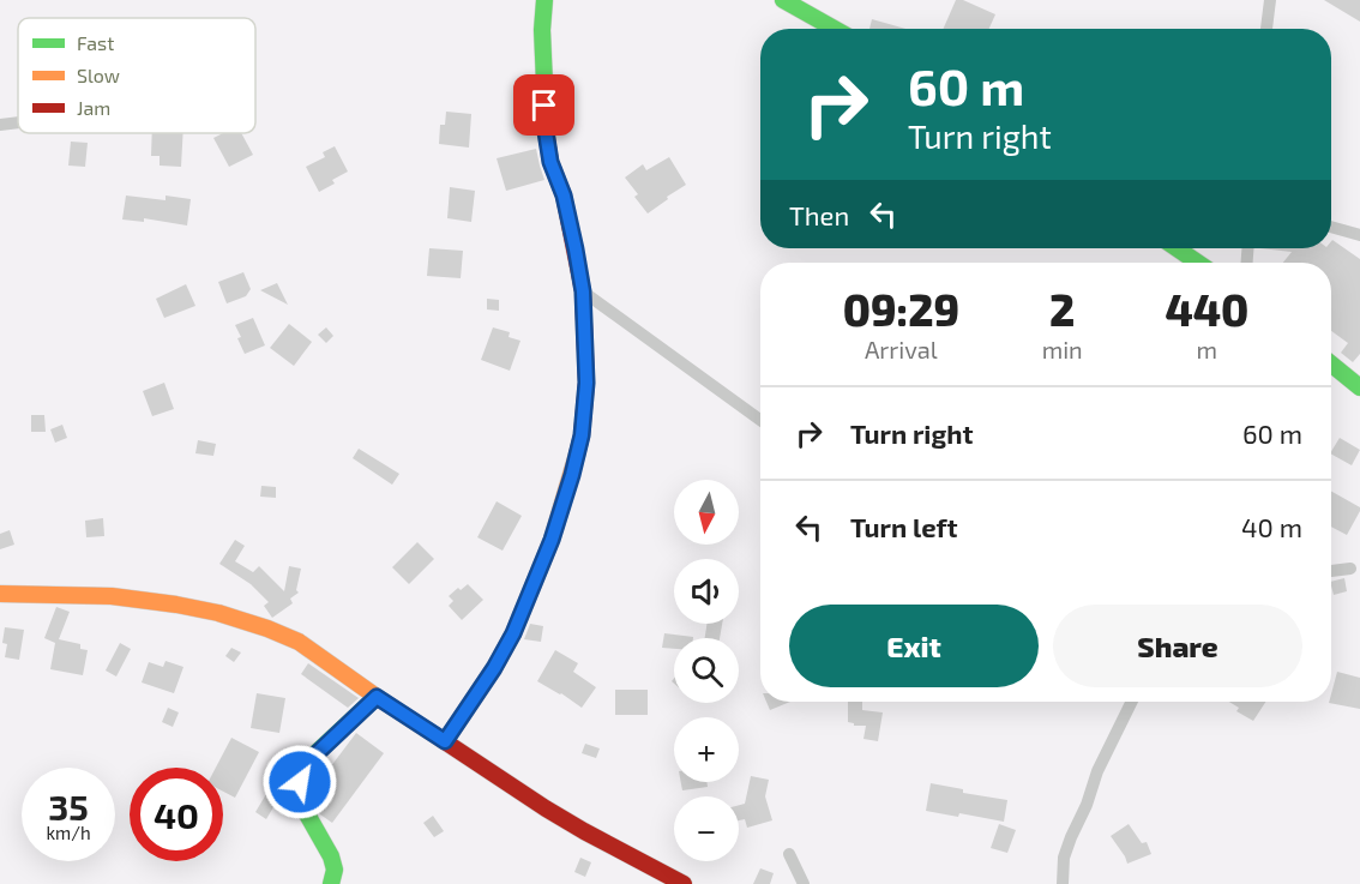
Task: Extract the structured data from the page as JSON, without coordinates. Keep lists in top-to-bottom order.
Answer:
{
  "legend": ["Fast", "Slow", "Jam"],
  "north": "bottom",
  "page": {
    "turn": ["60 m", "Turn right"],
    "then": "Then",
    "eta": [
      "09:29",
      "Arrival",
      "2",
      "min",
      "440",
      "m"
    ],
    "list": [
      {
        "name": "Turn right",
        "value": "60 m"
      },
      {
        "name": "Turn left",
        "value": "40 m"
      }
    ],
    "map_buttons": ["+", "−"],
    "buttons": ["Exit", "Share"],
    "speed": "35 km/h",
    "limit": "40"
  }
}
